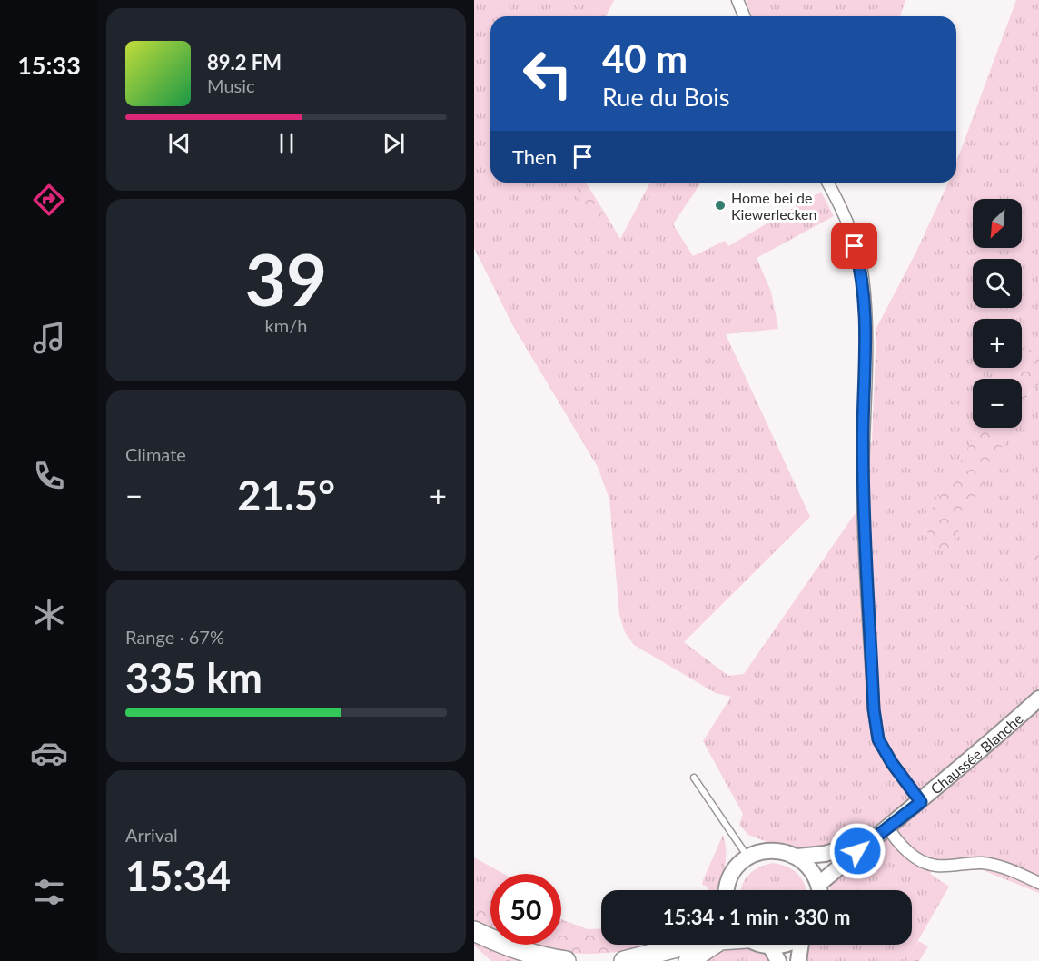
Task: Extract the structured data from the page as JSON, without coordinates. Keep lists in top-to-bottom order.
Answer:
{
  "streets": {
    "main road": ["Chaussée Blanche"]
  },
  "places": ["Home bei de Kiewerlecken"],
  "north": "bottom left",
  "page": {
    "tabs": "15:33",
    "turn": ["40 m", "Rue du Bois"],
    "song": ["89.2 FM", "Music"],
    "then": "Then",
    "tile": [
      ["39", "km/h"],
      "Climate",
      ["Range · 67%", "335 km"],
      ["Arrival", "15:34"]
    ],
    "map_buttons": ["+", "−"],
    "heat": ["−", "21.5°", "+"],
    "limit": "50",
    "trip": "15:34 · 1 min · 330 m"
  }
}
